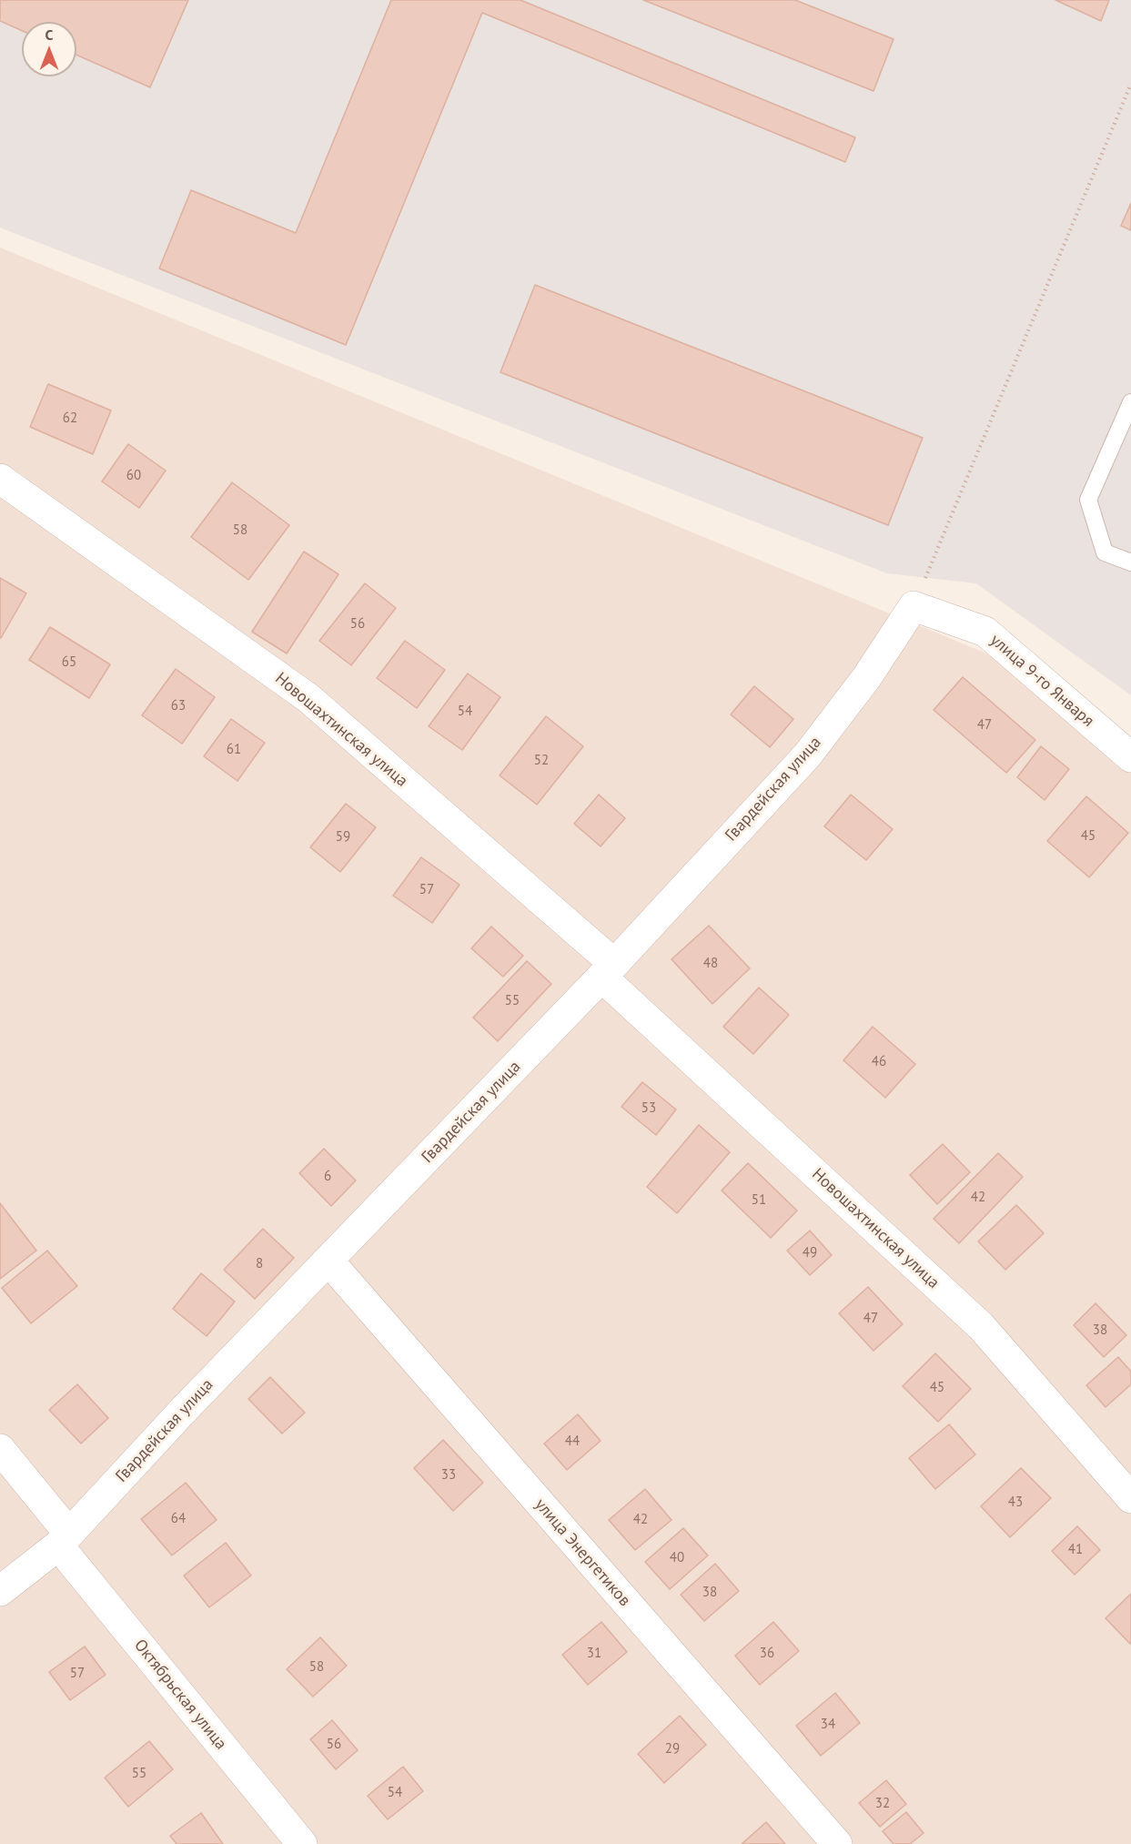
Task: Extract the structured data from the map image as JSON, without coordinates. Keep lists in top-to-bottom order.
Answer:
{
  "streets": {
    "street": [
      "улица 9-го Января",
      "Новошахтинская улица",
      "Гвардейская улица",
      "улица Энергетиков",
      "Октябрьская улица"
    ]
  },
  "crossings": [
    ["улица 9-го Января", "Гвардейская улица"],
    ["Новошахтинская улица", "Гвардейская улица"],
    ["Гвардейская улица", "улица Энергетиков"],
    ["Гвардейская улица", "Октябрьская улица"]
  ],
  "house_numbers": [
    "62",
    "60",
    "58",
    "56",
    "65",
    "63",
    "54",
    "47",
    "61",
    "52",
    "45",
    "59",
    "57",
    "48",
    "55",
    "46",
    "53",
    "6",
    "42",
    "51",
    "49",
    "8",
    "47",
    "38",
    "45",
    "44",
    "33",
    "43",
    "64",
    "42",
    "41",
    "40",
    "38",
    "31",
    "36",
    "58",
    "57",
    "34",
    "56",
    "29",
    "55",
    "54",
    "32"
  ],
  "north": "top"
}
